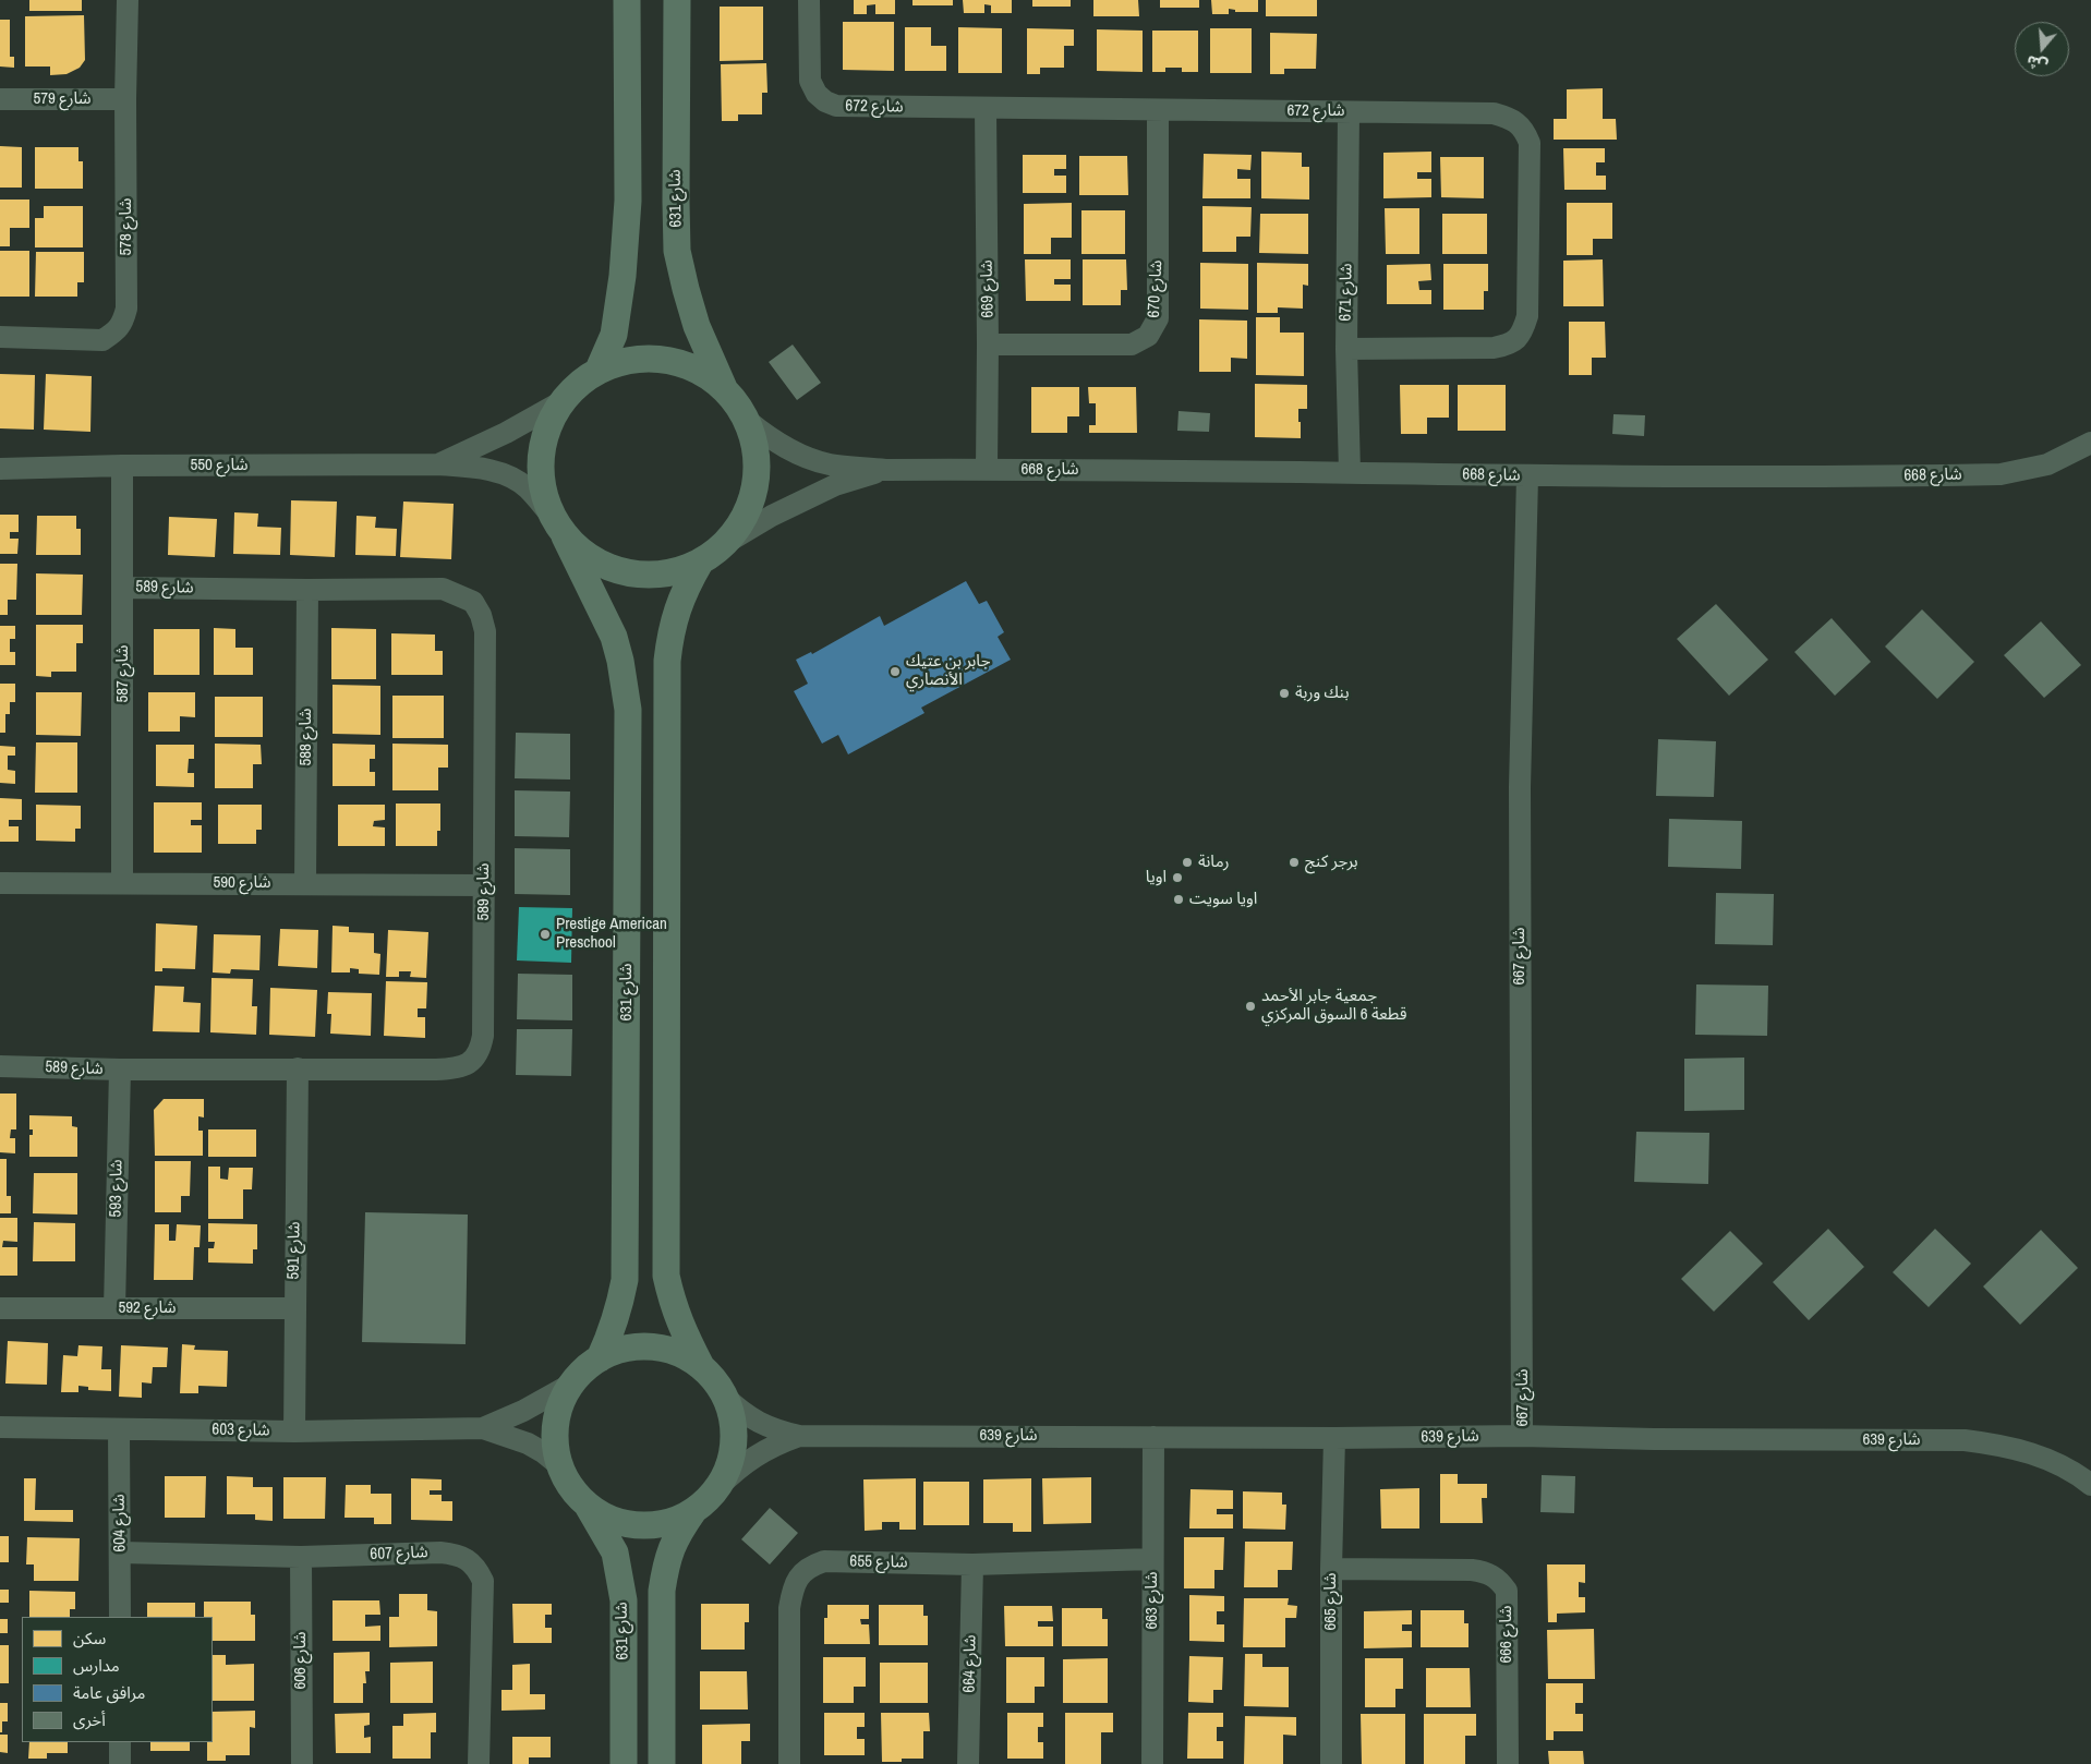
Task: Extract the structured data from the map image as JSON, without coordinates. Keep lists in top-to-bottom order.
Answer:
{
  "streets": {
    "main road": ["شارع 631"],
    "street": [
      "شارع 579",
      "شارع 672",
      "شارع 578",
      "شارع 669",
      "شارع 670",
      "شارع 671",
      "شارع 550",
      "شارع 668",
      "شارع 589",
      "شارع 587",
      "شارع 588",
      "شارع 590",
      "شارع 667",
      "شارع 593",
      "شارع 591",
      "شارع 592",
      "شارع 603",
      "شارع 639",
      "شارع 604",
      "شارع 607",
      "شارع 655",
      "شارع 663",
      "شارع 665",
      "شارع 666",
      "شارع 606",
      "شارع 664"
    ]
  },
  "crossings": [
    ["شارع 579", "شارع 578"],
    ["شارع 672", "شارع 669"],
    ["شارع 672", "شارع 670"],
    ["شارع 672", "شارع 671"],
    ["شارع 631", "شارع 550"],
    ["شارع 631", "شارع 603"],
    ["شارع 631", "شارع 639"],
    ["شارع 669", "شارع 670"],
    ["شارع 669", "شارع 668"],
    ["شارع 671", "شارع 668"],
    ["شارع 550", "شارع 587"],
    ["شارع 668", "شارع 667"],
    ["شارع 589", "شارع 587"],
    ["شارع 589", "شارع 588"],
    ["شارع 589", "شارع 590"],
    ["شارع 589", "شارع 593"],
    ["شارع 589", "شارع 591"],
    ["شارع 587", "شارع 590"],
    ["شارع 588", "شارع 590"],
    ["شارع 667", "شارع 639"],
    ["شارع 593", "شارع 592"],
    ["شارع 591", "شارع 592"],
    ["شارع 591", "شارع 603"],
    ["شارع 603", "شارع 639"],
    ["شارع 603", "شارع 604"],
    ["شارع 639", "شارع 663"],
    ["شارع 639", "شارع 665"],
    ["شارع 604", "شارع 607"],
    ["شارع 607", "شارع 606"],
    ["شارع 655", "شارع 663"],
    ["شارع 655", "شارع 664"],
    ["شارع 665", "شارع 666"]
  ],
  "places": [
    "جابر بن عتيك الأنصاري",
    "بنك وربة",
    "رمانة",
    "برجر كنج",
    "اويا",
    "اويا سويت",
    "Prestige American Preschool",
    "جمعية جابر الأحمد قطعة 6 السوق المركزي"
  ],
  "legend": [
    "سكن",
    "مدارس",
    "مرافق عامة",
    "أخرى"
  ],
  "north": "bottom"
}
